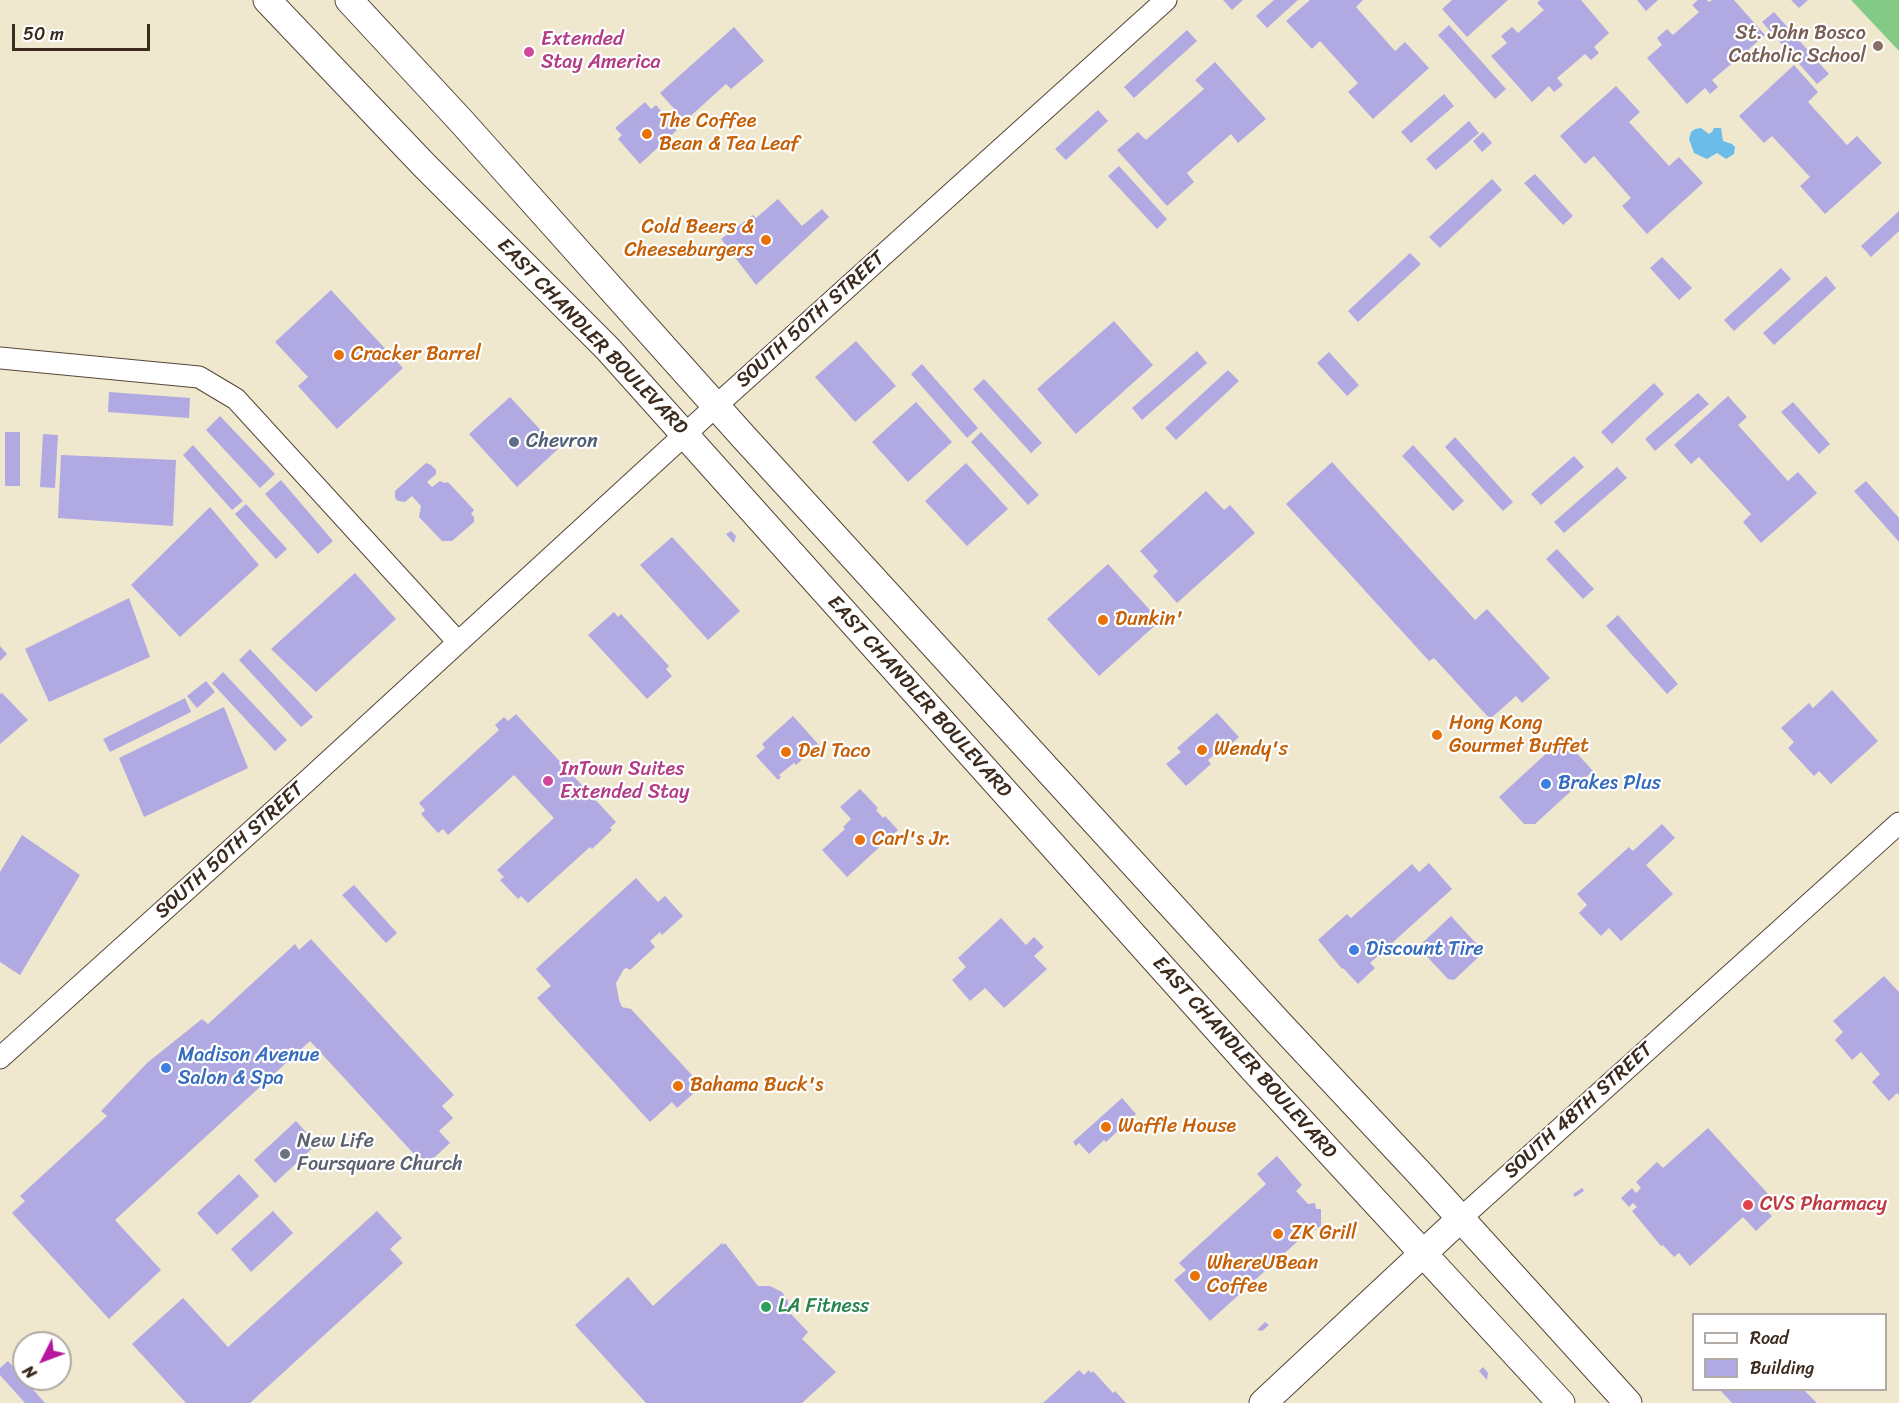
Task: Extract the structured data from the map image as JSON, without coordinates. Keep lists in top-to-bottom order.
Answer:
{
  "streets": {
    "main road": ["EAST CHANDLER BOULEVARD", "SOUTH 48TH STREET"],
    "street": ["SOUTH 50TH STREET"]
  },
  "crossings": [
    ["SOUTH 50TH STREET", "EAST CHANDLER BOULEVARD"],
    ["EAST CHANDLER BOULEVARD", "SOUTH 48TH STREET"]
  ],
  "places": [
    "St. John Bosco Catholic School",
    "Extended Stay America",
    "The Coffee Bean & Tea Leaf",
    "Cold Beers & Cheeseburgers",
    "Cracker Barrel",
    "Chevron",
    "Dunkin'",
    "Hong Kong Gourmet Buffet",
    "Wendy's",
    "Del Taco",
    "InTown Suites Extended Stay",
    "Brakes Plus",
    "Carl's Jr.",
    "Discount Tire",
    "Madison Avenue Salon & Spa",
    "Bahama Buck's",
    "Waffle House",
    "New Life Foursquare Church",
    "CVS Pharmacy",
    "ZK Grill",
    "WhereUBean Coffee",
    "LA Fitness"
  ],
  "legend": ["Road", "Building"],
  "scale_bar": "50 m",
  "north": "bottom left"
}
